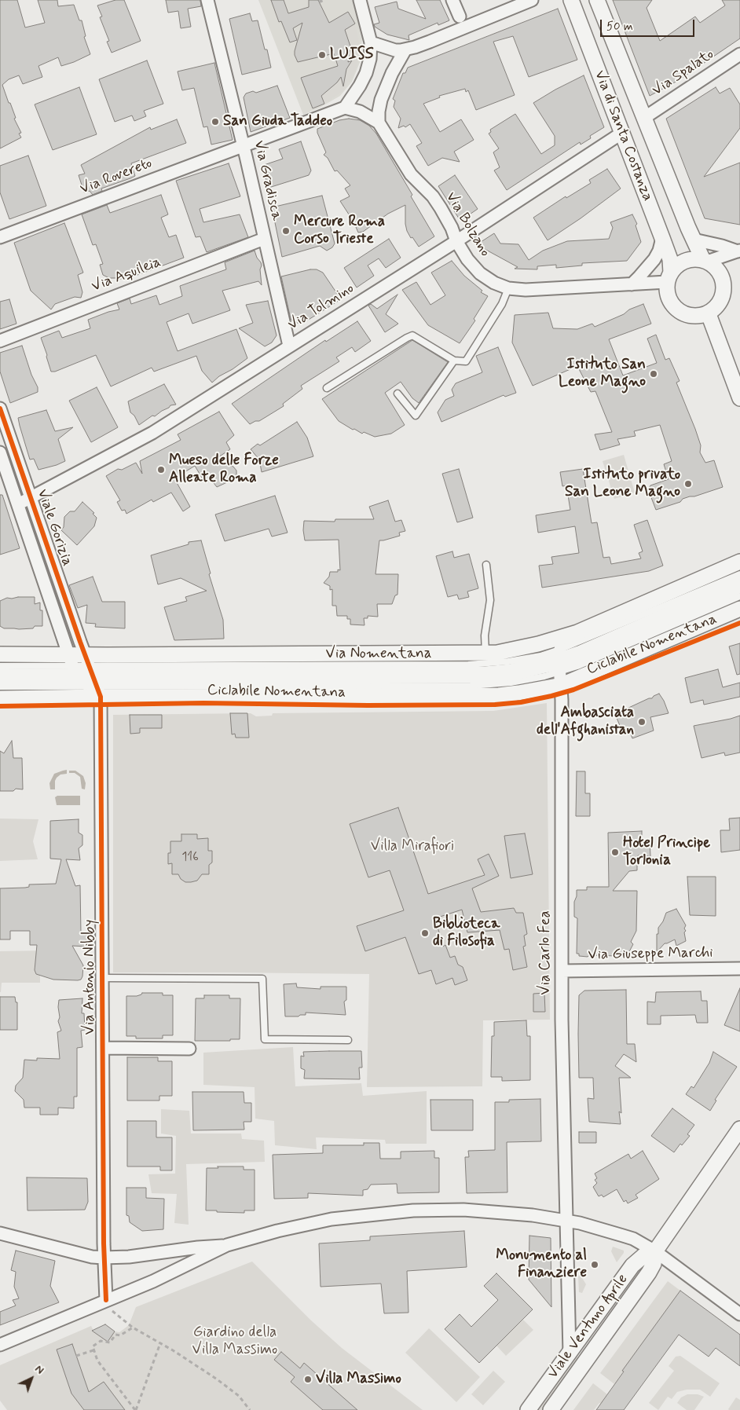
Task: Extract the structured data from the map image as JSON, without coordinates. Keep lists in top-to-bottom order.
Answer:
{
  "streets": {
    "main road": ["Via Nomentana"],
    "street": [
      "Via Spalato",
      "Via di Santa Costanza",
      "Via Rovereto",
      "Via Gradisca",
      "Via Bolzano",
      "Via Aquileia",
      "Via Tolmino",
      "Viale Gorizia",
      "Via Carlo Fea",
      "Via Giuseppe Marchi",
      "Via Antonio Nibby",
      "Viale Ventuno Aprile"
    ],
    "cycle path": ["Ciclabile Nomentana"]
  },
  "crossings": [
    ["Via Spalato", "Via di Santa Costanza"],
    ["Via di Santa Costanza", "Via Bolzano"],
    ["Via di Santa Costanza", "Via Tolmino"],
    ["Via Rovereto", "Via Gradisca"],
    ["Via Gradisca", "Via Aquileia"],
    ["Via Gradisca", "Via Tolmino"],
    ["Via Bolzano", "Via Tolmino"],
    ["Via Tolmino", "Viale Gorizia"],
    ["Viale Gorizia", "Via Nomentana"],
    ["Viale Gorizia", "Via Antonio Nibby"],
    ["Via Nomentana", "Via Carlo Fea"],
    ["Via Nomentana", "Via Antonio Nibby"],
    ["Via Carlo Fea", "Via Giuseppe Marchi"],
    ["Via Carlo Fea", "Viale Ventuno Aprile"]
  ],
  "parks": ["Villa Mirafiori", "Giardino della Villa Massimo"],
  "places": [
    "LUISS",
    "San Giuda Taddeo",
    "Mercure Roma Corso Trieste",
    "Istituto San Leone Magno",
    "Mueso delle Forze Alleate Roma",
    "Istituto privato San Leone Magno",
    "Ambasciata dell'Afghanistan",
    "Hotel Principe Torlonia",
    "Biblioteca di Filosofia",
    "Monumento al Finanziere",
    "Villa Massimo"
  ],
  "house_numbers": ["116"],
  "scale_bar": "50 m",
  "north": "top right"
}
